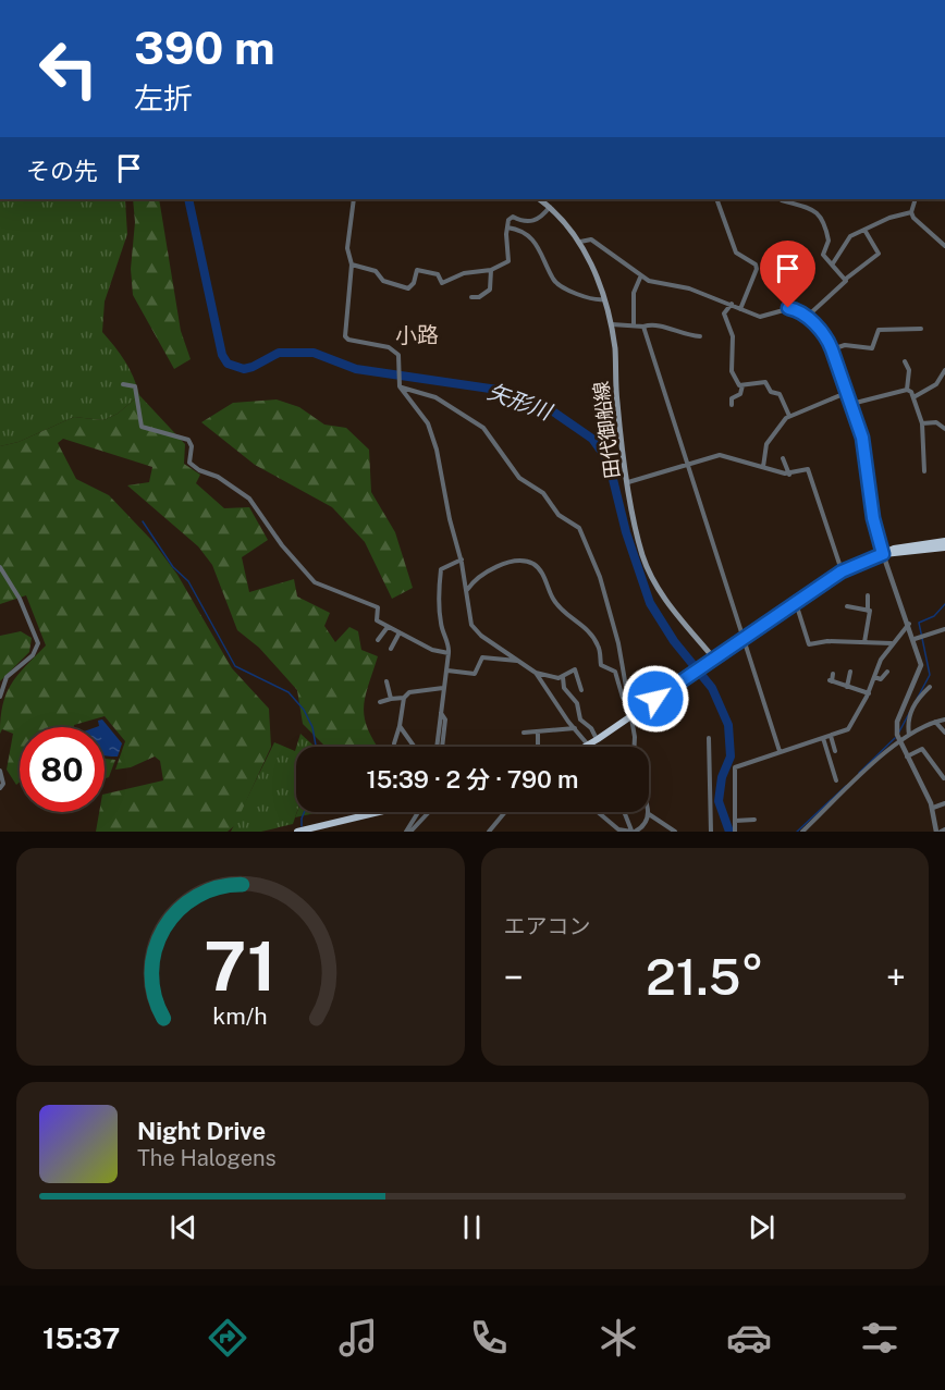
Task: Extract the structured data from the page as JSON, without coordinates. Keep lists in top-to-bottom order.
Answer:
{
  "streets": {
    "main road": ["田代御船線"]
  },
  "districts": ["小路"],
  "water": ["矢形川"],
  "page": {
    "turn": ["390 m", "左折"],
    "then": "その先",
    "limit": "80",
    "trip": "15:39 · 2 分 · 790 m",
    "tile": "エアコン",
    "heat": ["−", "21.5°", "+"],
    "song": ["Night Drive", "The Halogens"],
    "tabs": "15:37",
    "gauge": ["71", "km/h"]
  }
}
